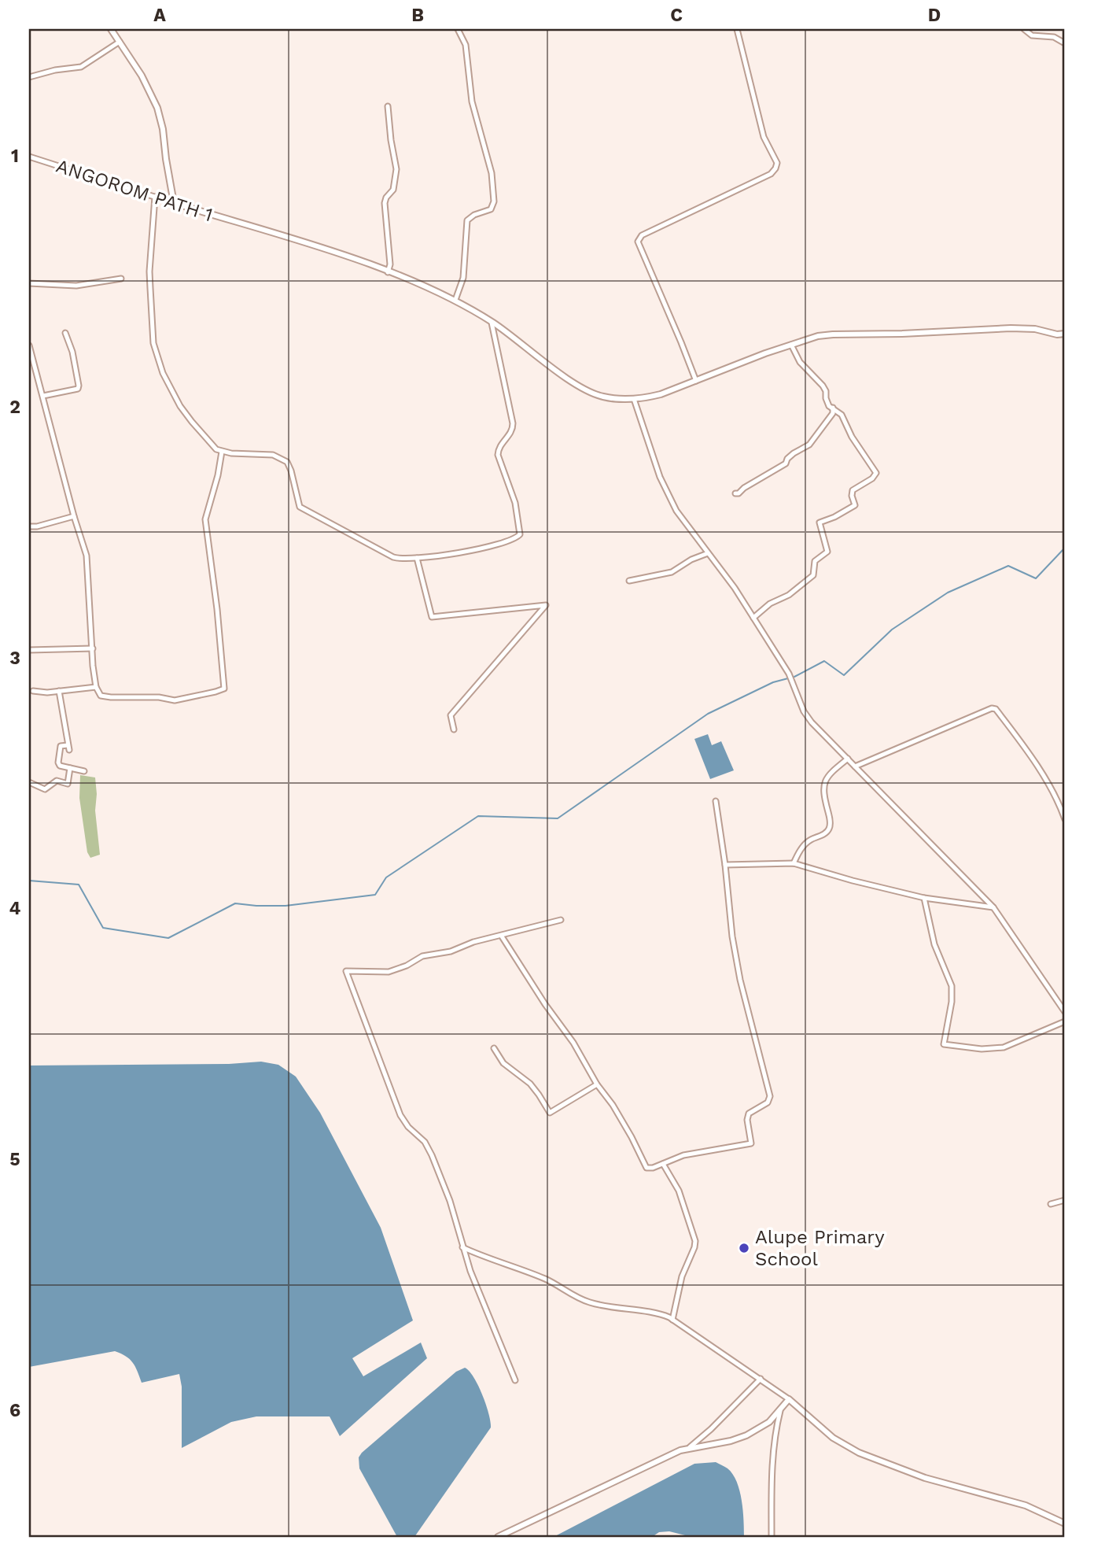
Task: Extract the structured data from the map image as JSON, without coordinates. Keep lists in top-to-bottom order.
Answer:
{
  "streets": {
    "street": ["ANGOROM PATH 1"]
  },
  "places": ["Alupe Primary School"],
  "grid": {
    "columns": [
      "A",
      "B",
      "C",
      "D"
    ],
    "rows": [
      "1",
      "2",
      "3",
      "4",
      "5",
      "6"
    ]
  }
}
